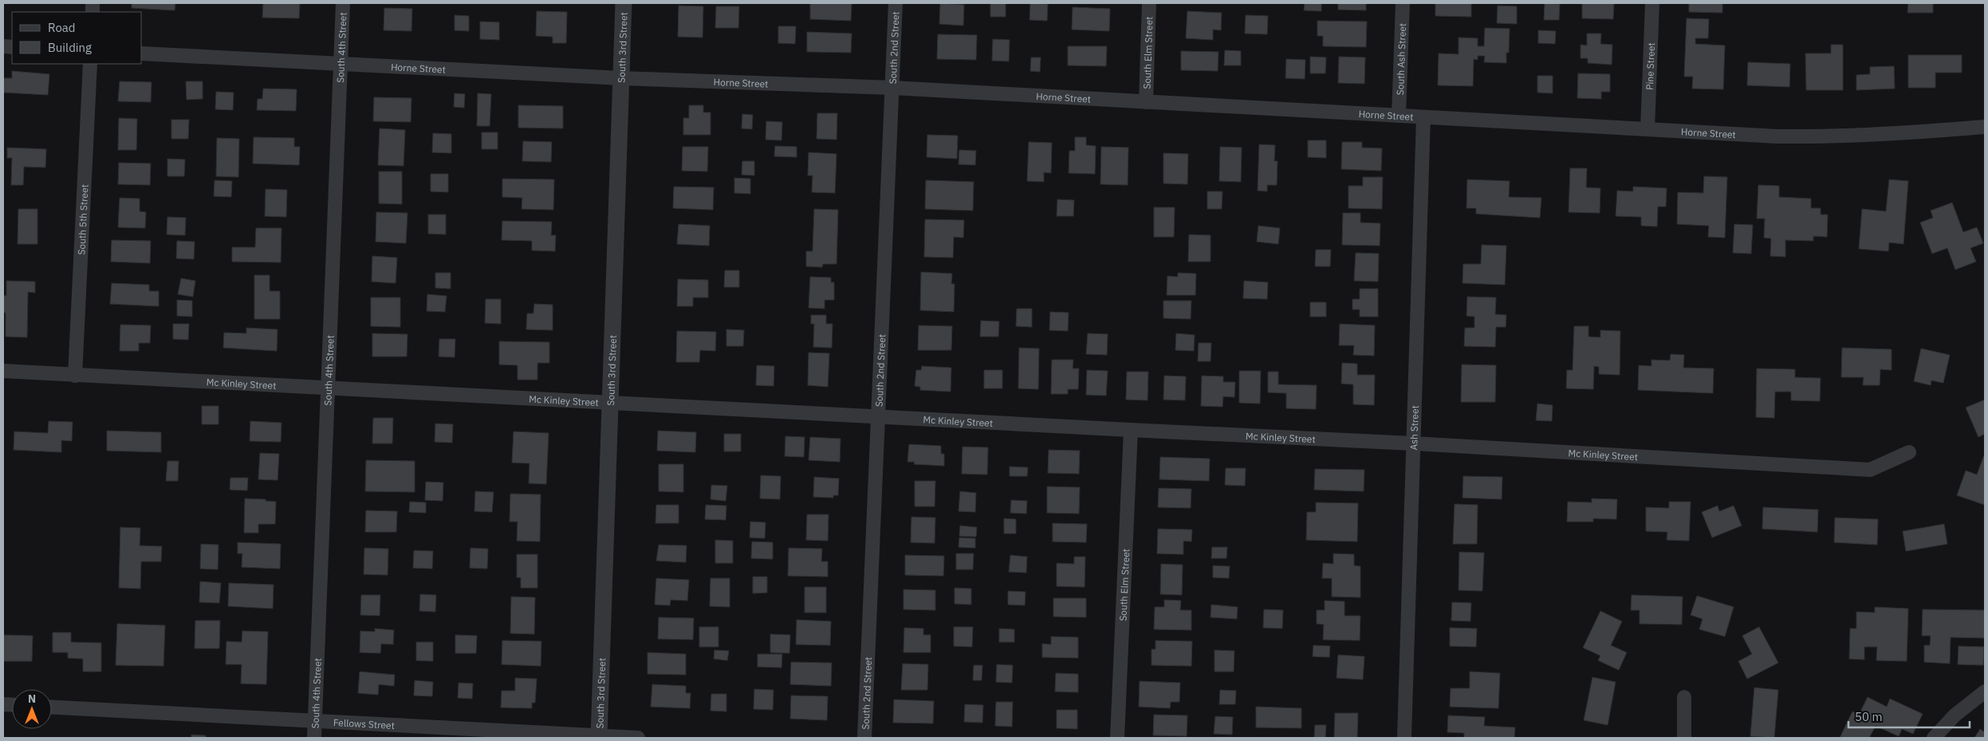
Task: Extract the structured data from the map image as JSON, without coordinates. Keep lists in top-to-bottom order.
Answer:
{
  "streets": {
    "street": [
      "South 4th Street",
      "South 3rd Street",
      "South 2nd Street",
      "South Elm Street",
      "South Ash Street",
      "Pine Street",
      "Horne Street",
      "South 5th Street",
      "Mc Kinley Street",
      "Ash Street",
      "Fellows Street"
    ]
  },
  "crossings": [
    ["South 4th Street", "Horne Street"],
    ["South 4th Street", "Mc Kinley Street"],
    ["South 4th Street", "Fellows Street"],
    ["South 3rd Street", "Horne Street"],
    ["South 3rd Street", "Mc Kinley Street"],
    ["South 3rd Street", "Fellows Street"],
    ["South 2nd Street", "Horne Street"],
    ["South 2nd Street", "Mc Kinley Street"],
    ["South Elm Street", "Horne Street"],
    ["South Elm Street", "Mc Kinley Street"],
    ["South Ash Street", "Horne Street"],
    ["Pine Street", "Horne Street"],
    ["Horne Street", "Ash Street"],
    ["South 5th Street", "Mc Kinley Street"],
    ["Mc Kinley Street", "Ash Street"]
  ],
  "legend": ["Road", "Building"],
  "scale_bar": "50 m",
  "north": "top"
}
